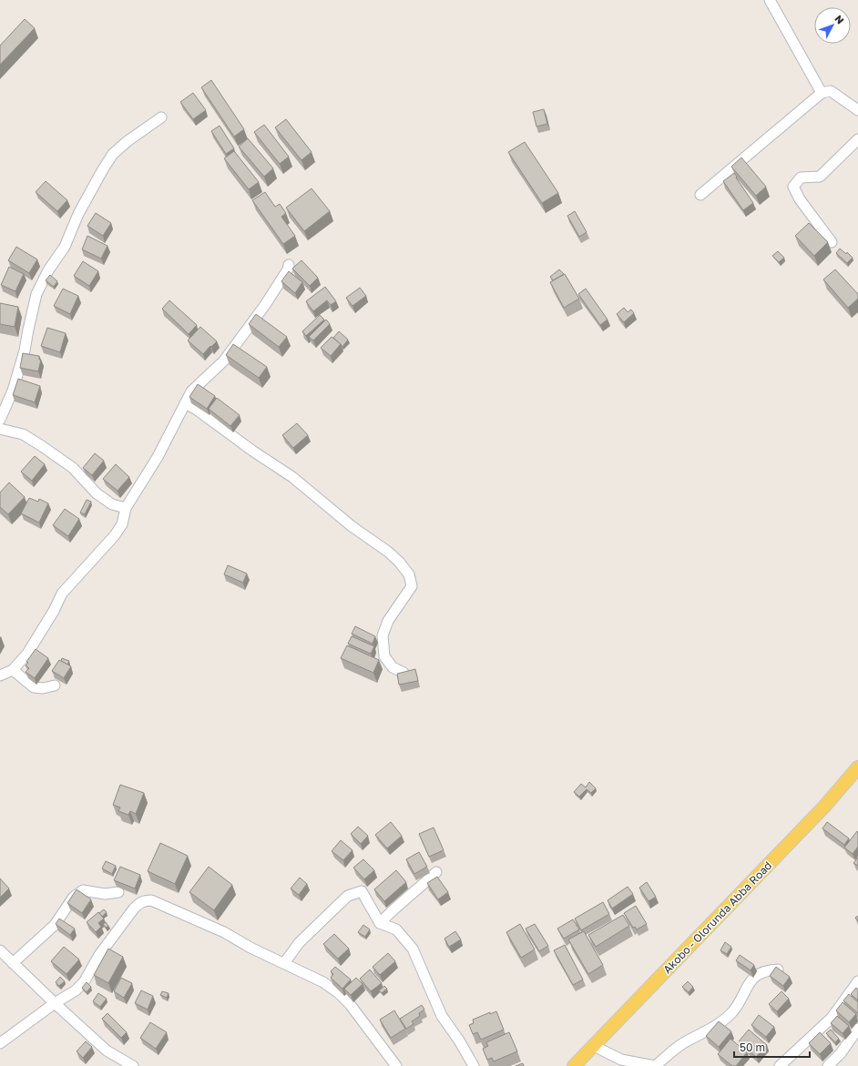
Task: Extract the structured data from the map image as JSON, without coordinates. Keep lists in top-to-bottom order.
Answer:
{
  "streets": {
    "main road": ["Akobo - Olorunda Abba Road"]
  },
  "scale_bar": "50 m",
  "north": "top right"
}
